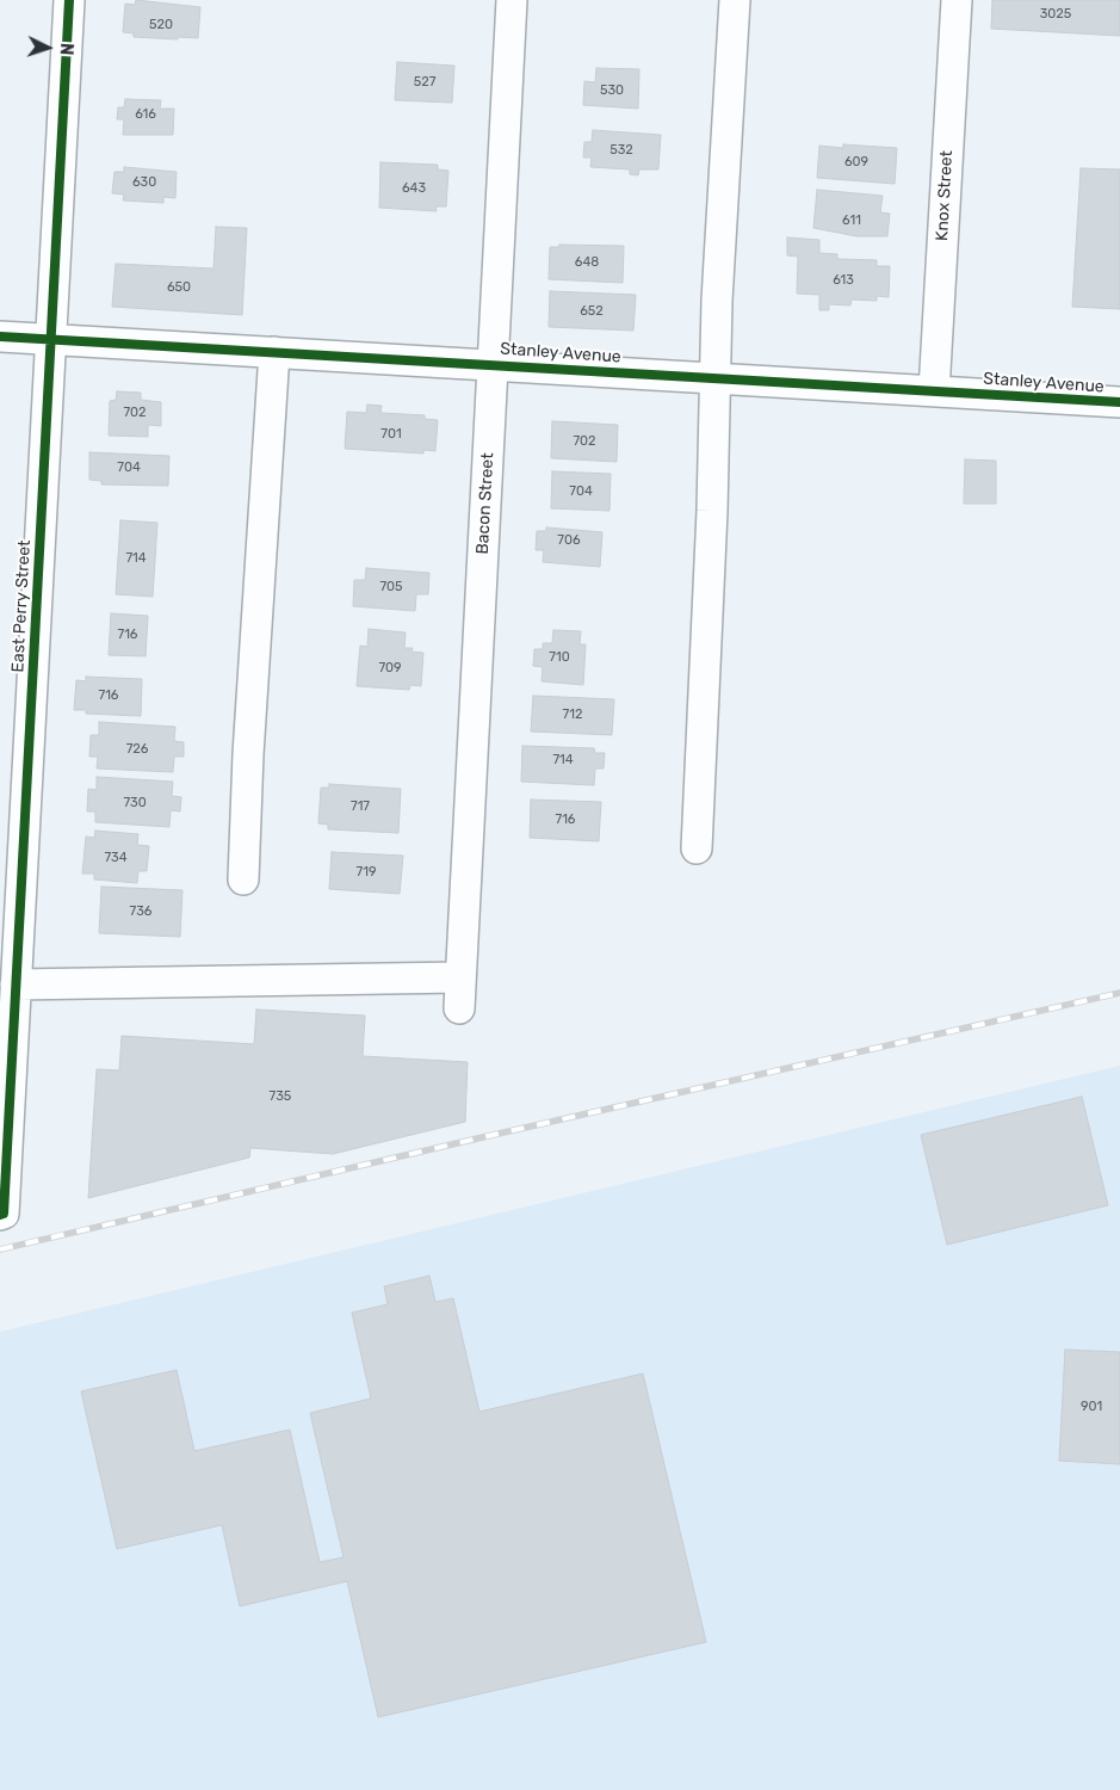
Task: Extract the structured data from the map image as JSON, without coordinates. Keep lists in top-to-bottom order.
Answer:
{
  "streets": {
    "street": [
      "Knox Street",
      "Stanley Avenue",
      "Bacon Street",
      "East Perry Street"
    ]
  },
  "crossings": [
    ["Knox Street", "Stanley Avenue"],
    ["Stanley Avenue", "Bacon Street"],
    ["Stanley Avenue", "East Perry Street"]
  ],
  "house_numbers": [
    "3025",
    "520",
    "527",
    "530",
    "616",
    "532",
    "609",
    "630",
    "643",
    "611",
    "648",
    "613",
    "650",
    "652",
    "702",
    "701",
    "702",
    "704",
    "704",
    "706",
    "714",
    "705",
    "716",
    "710",
    "709",
    "716",
    "712",
    "726",
    "714",
    "730",
    "717",
    "716",
    "734",
    "719",
    "736",
    "735",
    "901"
  ],
  "north": "right"
}
